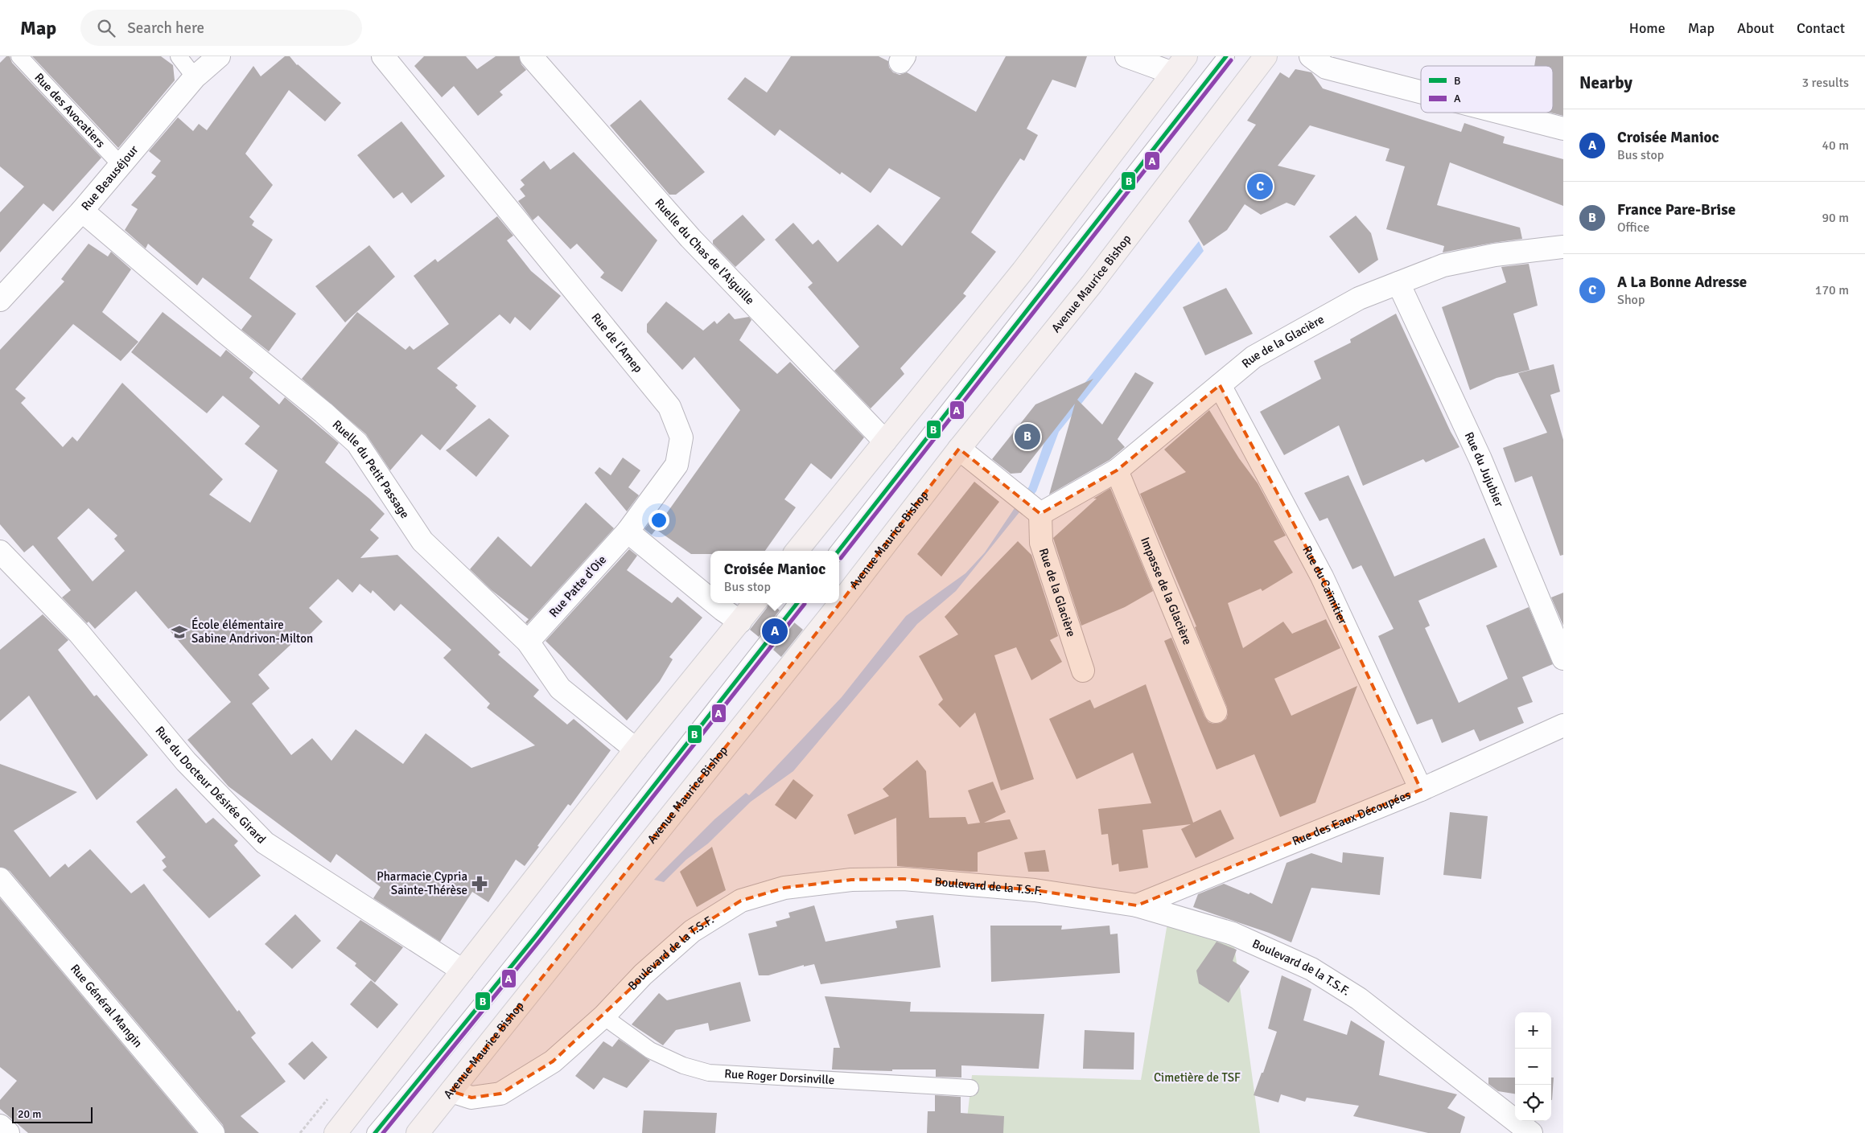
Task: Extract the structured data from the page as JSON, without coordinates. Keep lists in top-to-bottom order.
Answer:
{
  "streets": {
    "main road": ["Avenue Maurice Bishop"],
    "street": [
      "Rue Beauséjour",
      "Ruelle du Chas de l'Aiguille",
      "Rue de la Glacière",
      "Rue de l'Amep",
      "Ruelle du Petit Passage",
      "Rue du Jujubier",
      "Rue du Caïmitier",
      "Rue Patte d'Oie",
      "Impasse de la Glacière",
      "Rue du Docteur Désirée Girard",
      "Rue des Eaux Découpées",
      "Boulevard de la T.S.F.",
      "Rue Général Mangin"
    ],
    "lane": ["Rue des Avocatiers", "Rue Roger Dorsinville"]
  },
  "crossings": [
    ["Rue des Avocatiers", "Rue Beauséjour"],
    ["Rue Beauséjour", "Ruelle du Petit Passage"],
    ["Avenue Maurice Bishop", "Boulevard de la T.S.F."],
    ["Rue de la Glacière", "Rue du Jujubier"],
    ["Rue de la Glacière", "Rue du Caïmitier"],
    ["Rue de la Glacière", "Impasse de la Glacière"],
    ["Rue de l'Amep", "Rue Patte d'Oie"],
    ["Ruelle du Petit Passage", "Rue Patte d'Oie"],
    ["Rue du Caïmitier", "Rue des Eaux Découpées"],
    ["Rue des Eaux Découpées", "Boulevard de la T.S.F."],
    ["Boulevard de la T.S.F.", "Rue Roger Dorsinville"]
  ],
  "parks": ["Cimetière de TSF"],
  "places": {
    "school or university": ["École élémentaire Sabine Andrivon-Milton"],
    "pharmacy": ["Pharmacie Cypria Sainte-Thérèse"]
  },
  "lines": ["transit line B", "transit line A"],
  "legend": ["B", "A"],
  "scale_bar": "20 m",
  "page": {
    "header": "Map",
    "search": "Search here",
    "nav": [
      "Home",
      "Map",
      "About",
      "Contact"
    ],
    "heading": ["Nearby", "3 results"],
    "list": [
      {
        "mark": "A",
        "name": "Croisée Manioc",
        "note": "Bus stop",
        "value": "40 m"
      },
      {
        "mark": "B",
        "name": "France Pare-Brise",
        "note": "Office",
        "value": "90 m"
      },
      {
        "mark": "C",
        "name": "A La Bonne Adresse",
        "note": "Shop",
        "value": "170 m"
      }
    ],
    "pins": ["C", "B", "A"],
    "popup": ["Croisée Manioc", "Bus stop"],
    "map_buttons": ["+", "−"],
    "scale": "20 m"
  }
}
